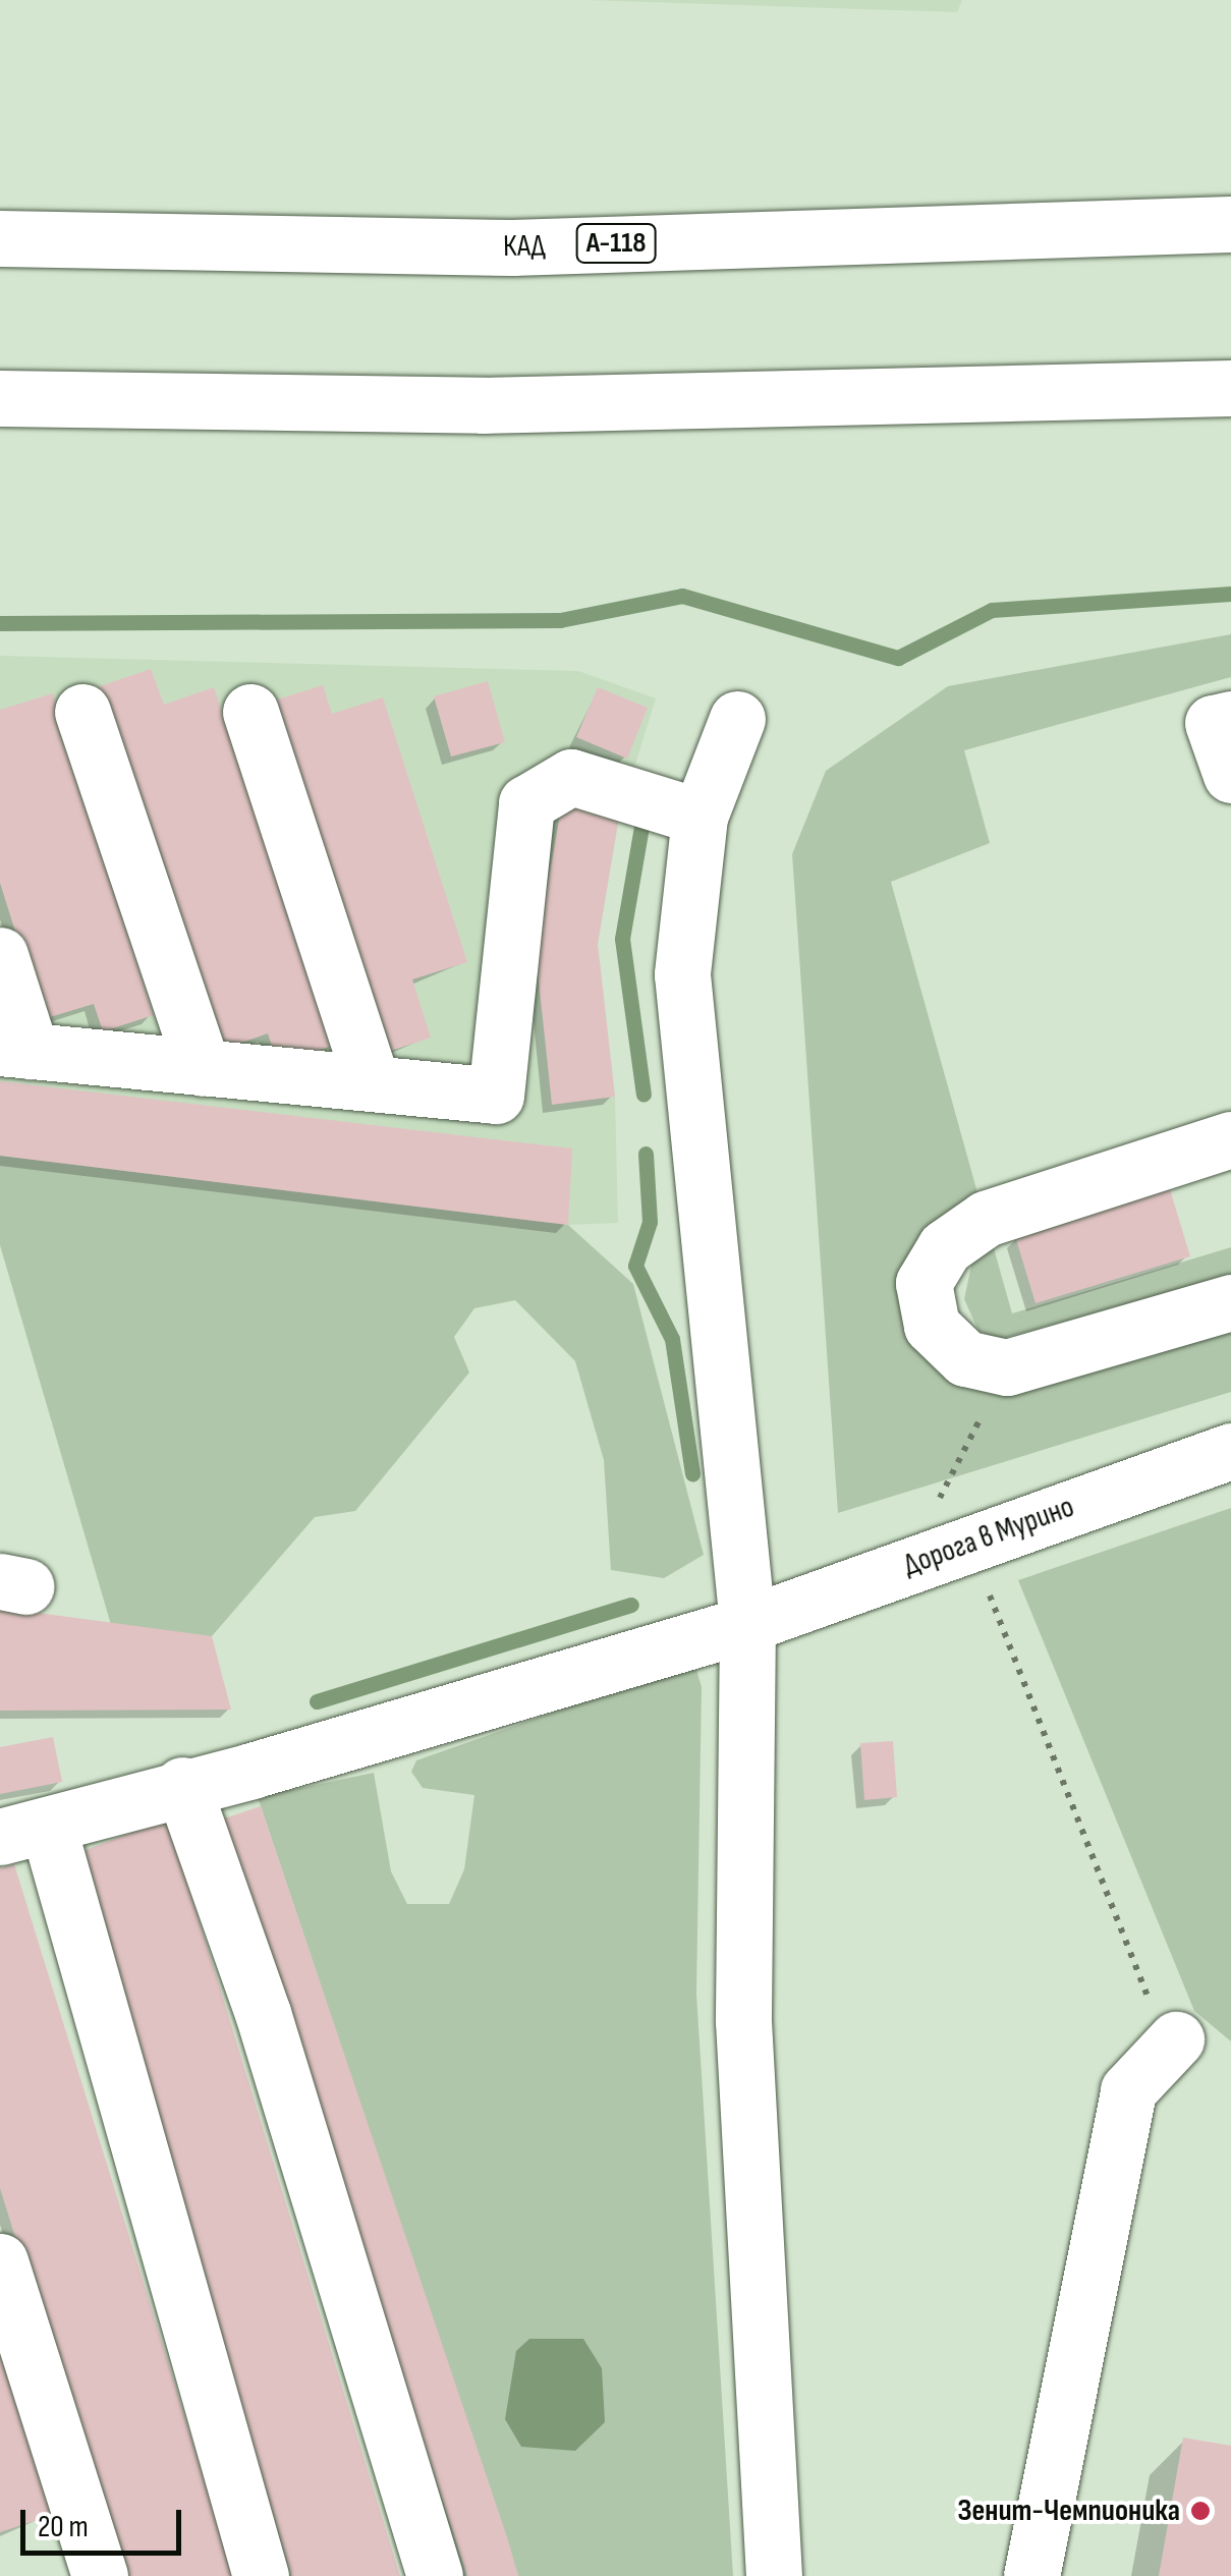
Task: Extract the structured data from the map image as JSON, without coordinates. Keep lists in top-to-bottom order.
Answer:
{
  "streets": {
    "main road": ["А-118", "КАД", "Дорога в Мурино"]
  },
  "places": ["Зенит-Чемпионика"],
  "scale_bar": "20 m"
}
